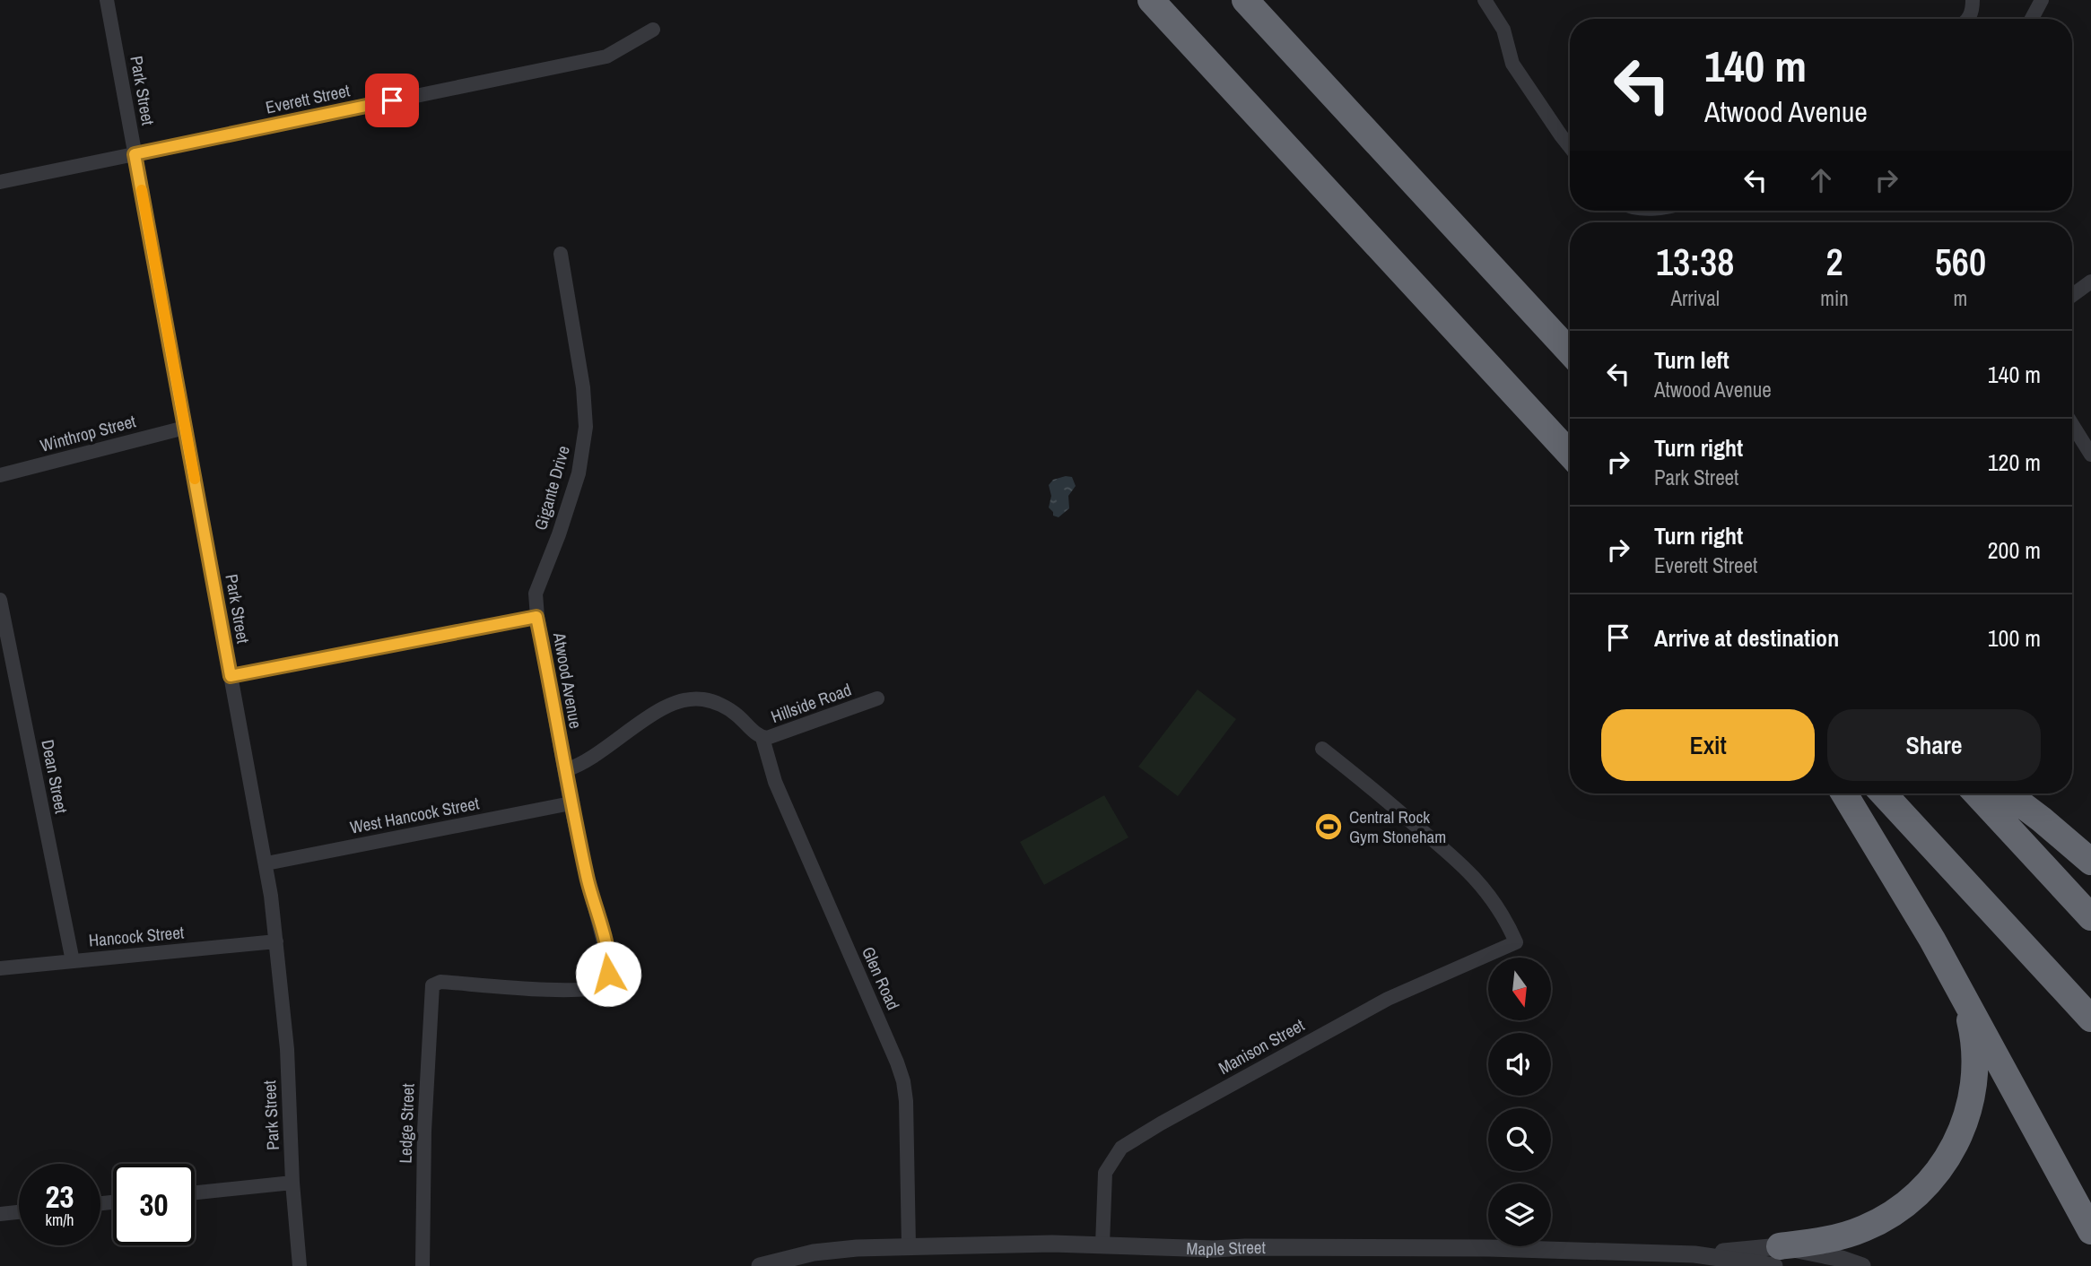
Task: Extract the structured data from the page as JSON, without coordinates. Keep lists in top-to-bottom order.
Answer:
{
  "streets": {
    "street": [
      "Park Street",
      "Everett Street",
      "Winthrop Street",
      "Gigante Drive",
      "Atwood Avenue",
      "Hillside Road",
      "Dean Street",
      "West Hancock Street",
      "Hancock Street",
      "Glen Road",
      "Manison Street",
      "Ledge Street",
      "Maple Street"
    ]
  },
  "crossings": [
    ["Park Street", "Everett Street"],
    ["Park Street", "Winthrop Street"],
    ["Park Street", "Atwood Avenue"],
    ["Park Street", "West Hancock Street"],
    ["Park Street", "Hancock Street"],
    ["Gigante Drive", "Atwood Avenue"],
    ["Atwood Avenue", "Hillside Road"],
    ["Atwood Avenue", "West Hancock Street"],
    ["Atwood Avenue", "Ledge Street"],
    ["Hillside Road", "Glen Road"],
    ["Dean Street", "Hancock Street"],
    ["Glen Road", "Maple Street"],
    ["Manison Street", "Maple Street"]
  ],
  "places": {
    "sports": ["Central Rock Gym Stoneham"]
  },
  "north": "bottom",
  "page": {
    "turn": ["140 m", "Atwood Avenue"],
    "eta": [
      "13:38",
      "Arrival",
      "2",
      "min",
      "560",
      "m"
    ],
    "list": [
      {
        "name": "Turn left",
        "note": "Atwood Avenue",
        "value": "140 m"
      },
      {
        "name": "Turn right",
        "note": "Park Street",
        "value": "120 m"
      },
      {
        "name": "Turn right",
        "note": "Everett Street",
        "value": "200 m"
      },
      {
        "name": "Arrive at destination",
        "value": "100 m"
      }
    ],
    "buttons": ["Exit", "Share"],
    "speed": "23 km/h",
    "limit": "30"
  }
}
